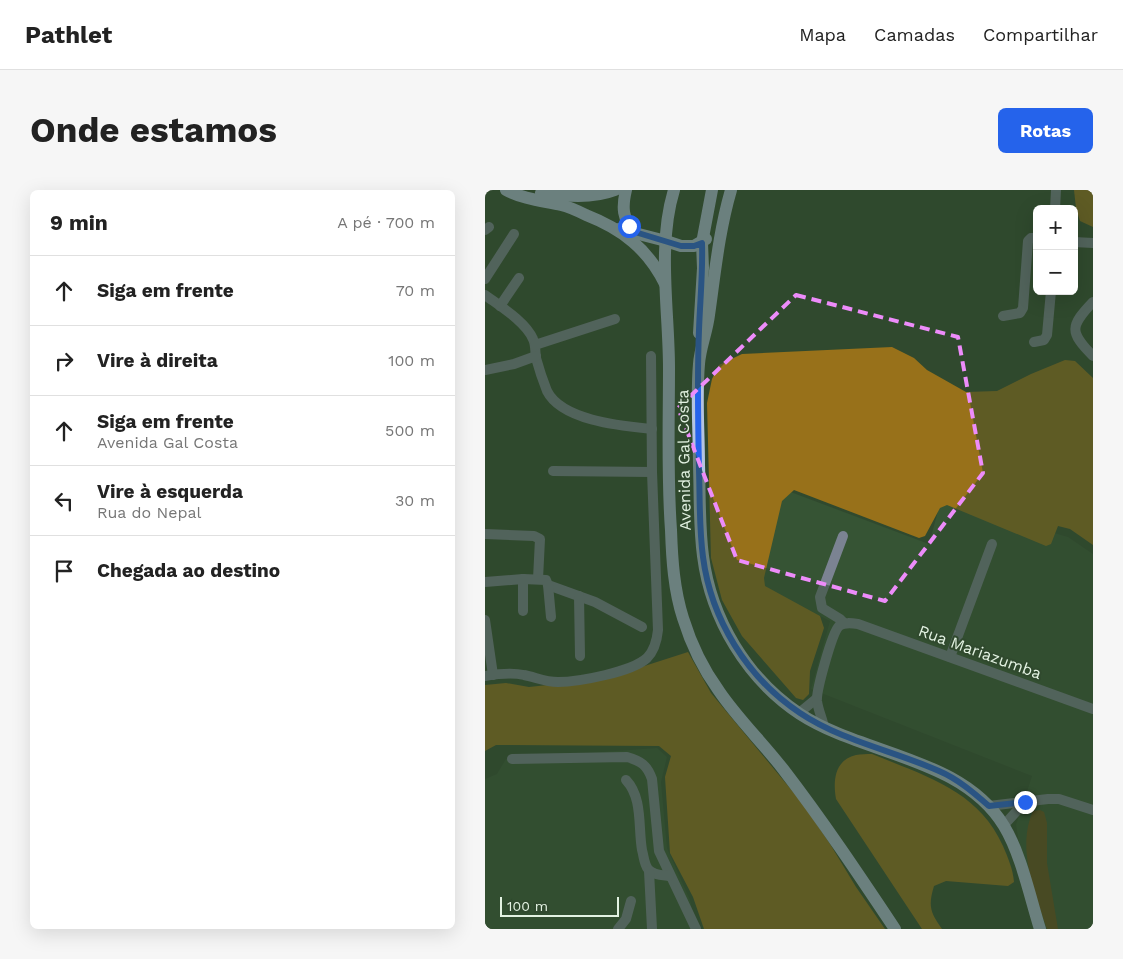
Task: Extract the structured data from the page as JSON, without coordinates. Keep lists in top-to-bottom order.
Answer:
{
  "streets": {
    "main road": ["Avenida Gal Costa"],
    "street": ["Rua Mariazumba"]
  },
  "scale_bar": "100 m",
  "page": {
    "header": "Pathlet",
    "nav": ["Mapa", "Camadas", "Compartilhar"],
    "buttons": "Rotas",
    "title": "Onde estamos",
    "heading": ["9 min", "A pé · 700 m"],
    "map_buttons": ["+", "−"],
    "list": [
      ["Siga em frente", "70 m"],
      ["Vire à direita", "100 m"],
      ["Siga em frente", "Avenida Gal Costa", "500 m"],
      ["Vire à esquerda", "Rua do Nepal", "30 m"],
      "Chegada ao destino"
    ],
    "scale": "100 m"
  }
}
